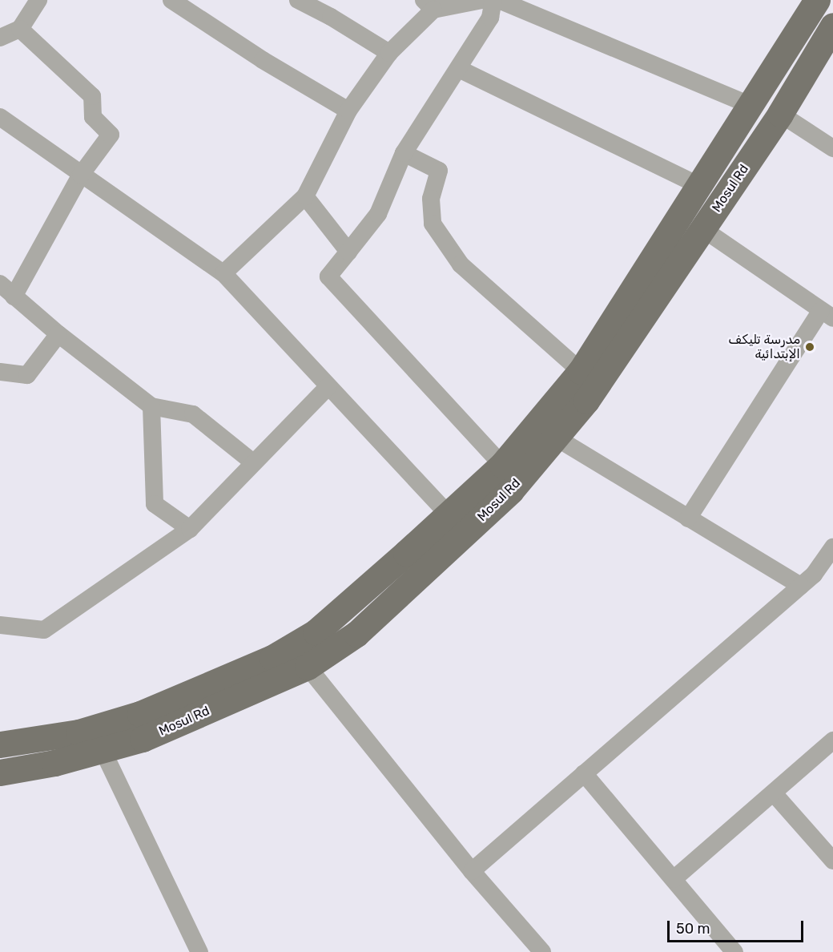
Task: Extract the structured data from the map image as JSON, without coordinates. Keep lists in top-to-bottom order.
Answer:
{
  "streets": {
    "main road": ["Mosul Rd"]
  },
  "places": ["مدرسة تليكف الإبتدائية"],
  "scale_bar": "50 m"
}
